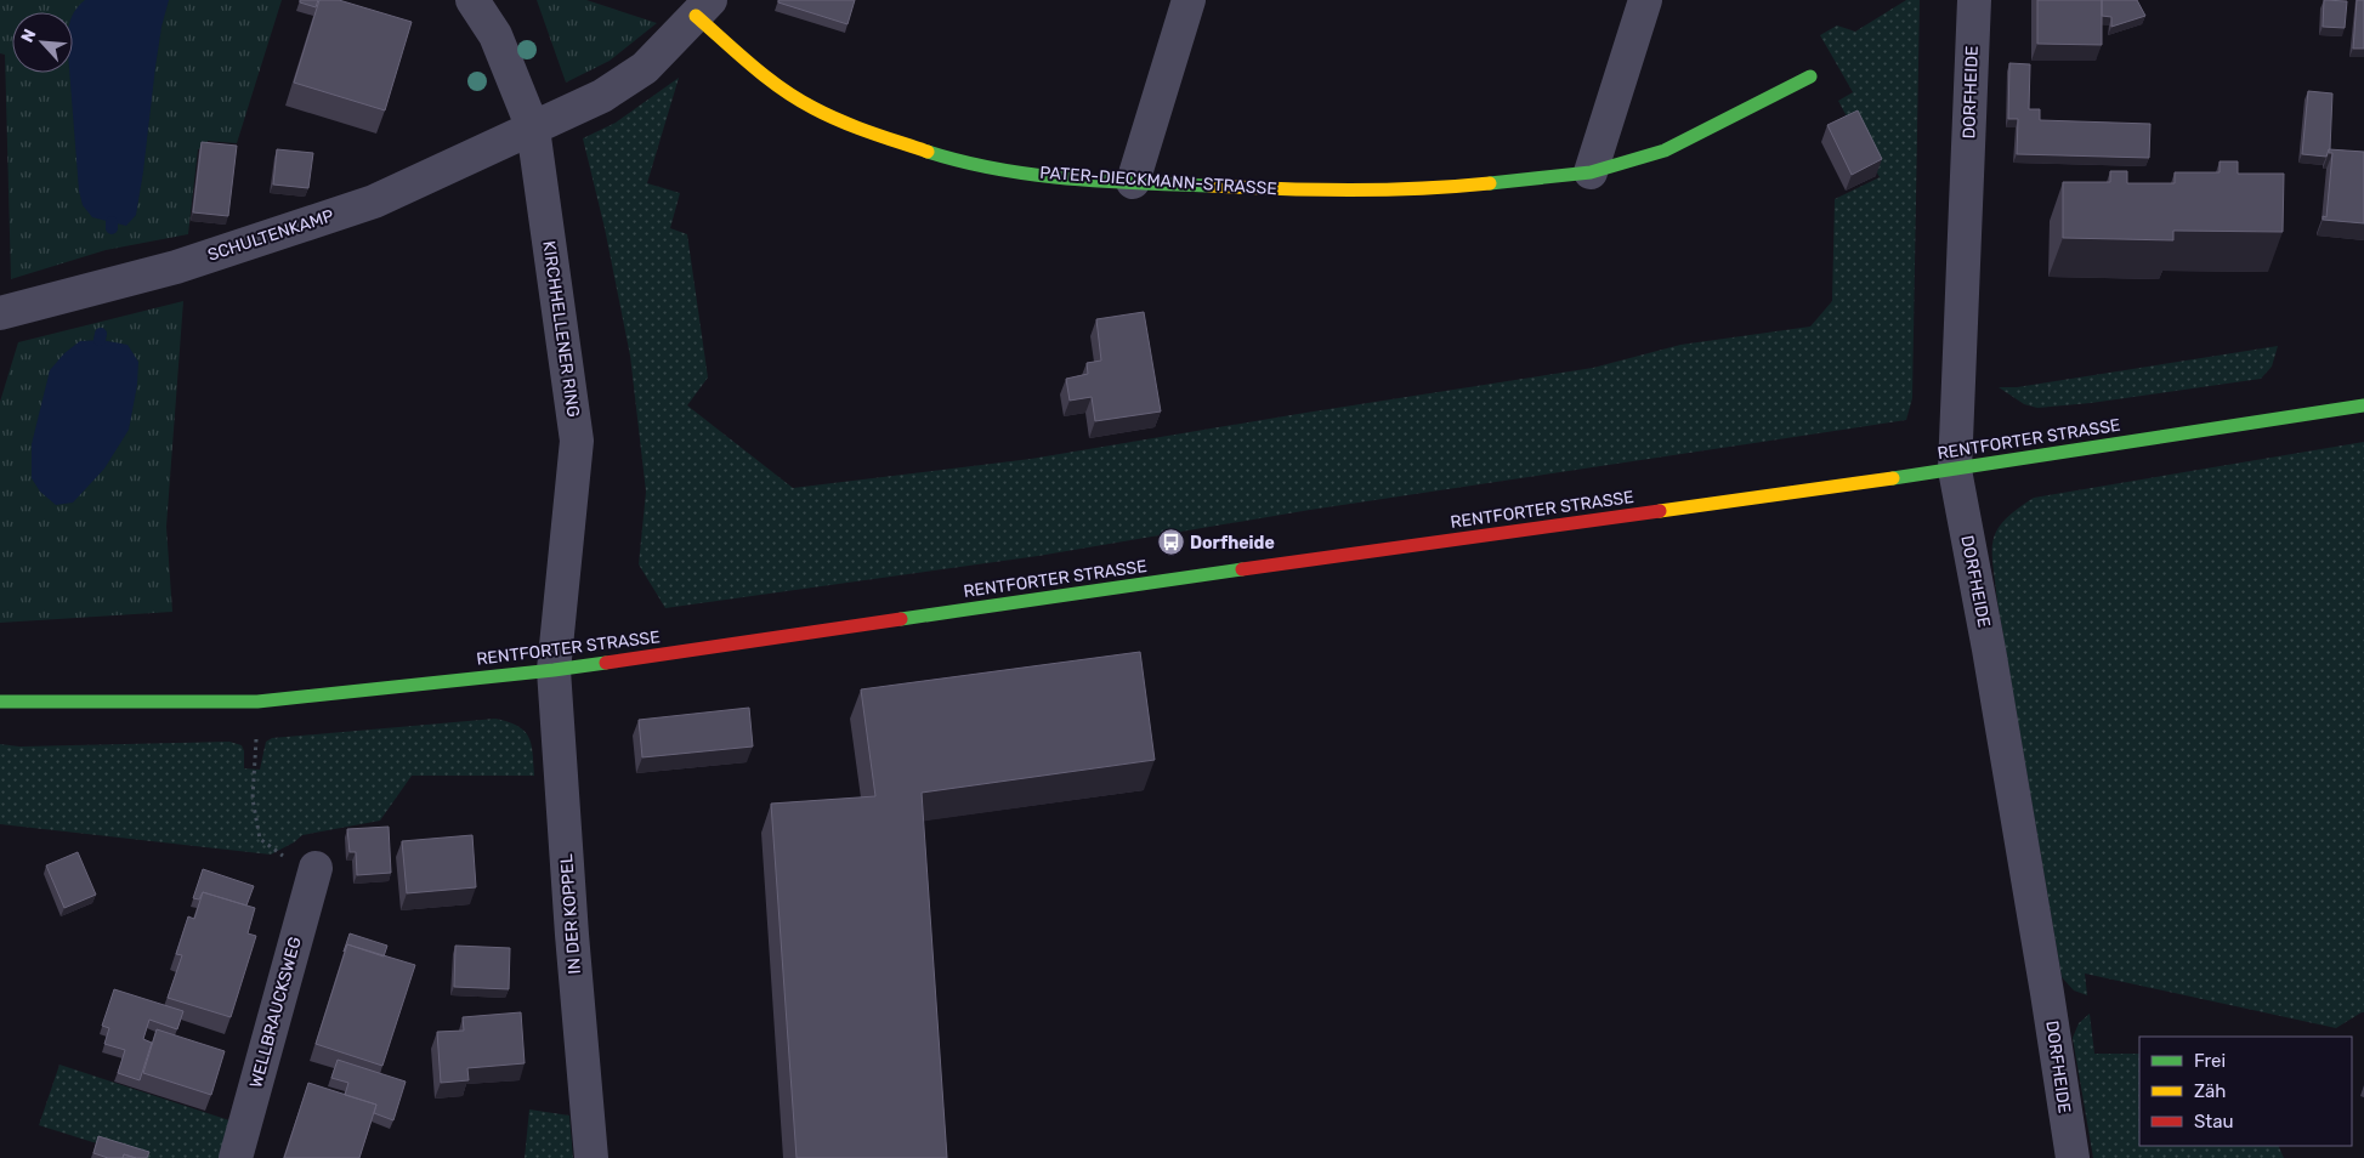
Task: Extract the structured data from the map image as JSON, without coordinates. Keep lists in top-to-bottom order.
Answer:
{
  "streets": {
    "main road": ["PATER-DIECKMANN-STRASSE", "RENTFORTER STRASSE"],
    "street": [
      "DORFHEIDE",
      "SCHULTENKAMP",
      "KIRCHHELLENER RING",
      "IN DER KOPPEL",
      "WELLBRAUCKSWEG"
    ]
  },
  "crossings": [
    ["DORFHEIDE", "RENTFORTER STRASSE"],
    ["PATER-DIECKMANN-STRASSE", "SCHULTENKAMP"],
    ["SCHULTENKAMP", "KIRCHHELLENER RING"],
    ["KIRCHHELLENER RING", "RENTFORTER STRASSE"],
    ["KIRCHHELLENER RING", "IN DER KOPPEL"],
    ["RENTFORTER STRASSE", "IN DER KOPPEL"]
  ],
  "places": {
    "bus stop": ["Dorfheide"]
  },
  "legend": ["Frei", "Zäh", "Stau"],
  "north": "top left"
}
